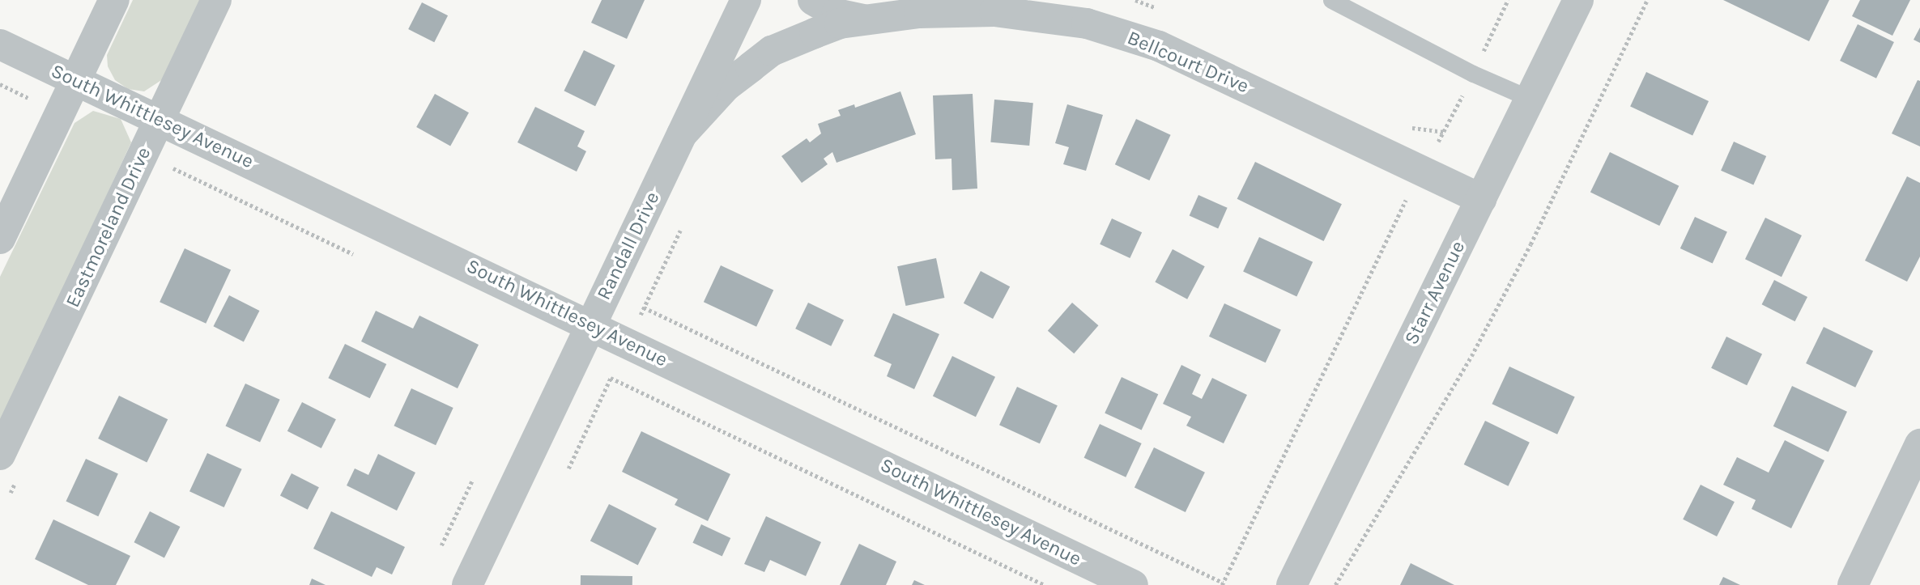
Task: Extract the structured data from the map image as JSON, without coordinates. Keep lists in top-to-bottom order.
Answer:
{
  "streets": {
    "street": [
      "Bellcourt Drive",
      "South Whittlesey Avenue",
      "Eastmoreland Drive",
      "Randall Drive",
      "Starr Avenue"
    ]
  },
  "crossings": [
    ["Bellcourt Drive", "Randall Drive"],
    ["Bellcourt Drive", "Starr Avenue"],
    ["South Whittlesey Avenue", "Eastmoreland Drive"],
    ["South Whittlesey Avenue", "Randall Drive"]
  ]
}
